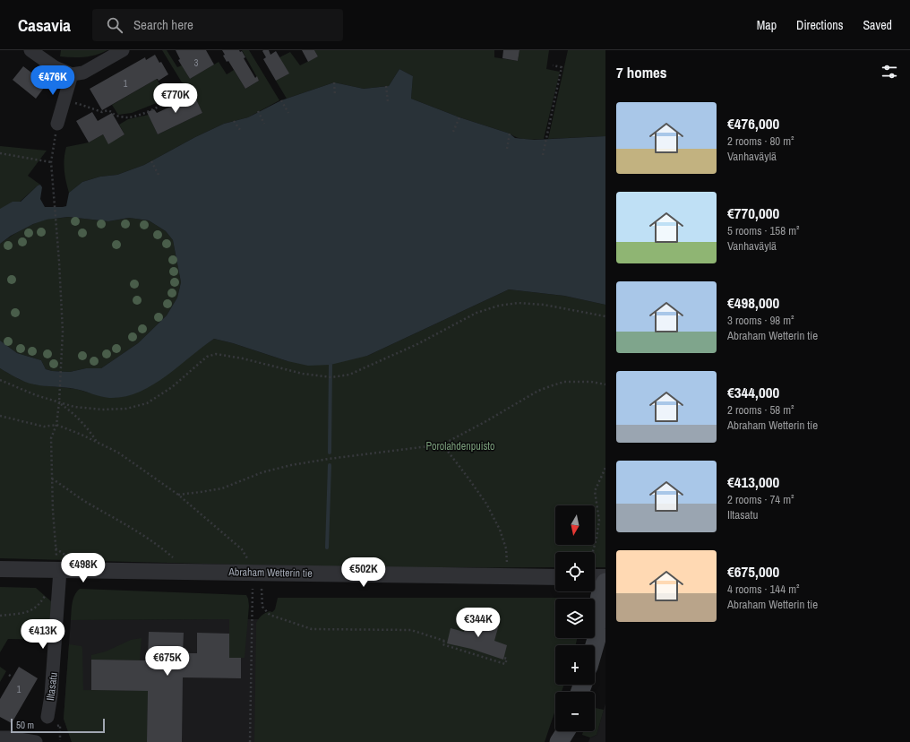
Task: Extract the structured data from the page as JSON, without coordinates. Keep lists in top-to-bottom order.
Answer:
{
  "streets": {
    "street": ["Abraham Wetterin tie", "Iltasatu"]
  },
  "crossings": [
    ["Abraham Wetterin tie", "Iltasatu"]
  ],
  "parks": ["Porolahdenpuisto"],
  "house_numbers": ["3", "1", "1"],
  "scale_bar": "50 m",
  "north": "bottom",
  "page": {
    "header": "Casavia",
    "search": "Search here",
    "nav": ["Map", "Directions", "Saved"],
    "heading": "7 homes",
    "price": [
      "€476K",
      "€770K",
      "€498K",
      "€502K",
      "€344K",
      "€413K",
      "€675K"
    ],
    "list": [
      {
        "name": "€476,000",
        "note": "2 rooms · 80 m² · Vanhaväylä"
      },
      {
        "name": "€770,000",
        "note": "5 rooms · 158 m² · Vanhaväylä"
      },
      {
        "name": "€498,000",
        "note": "3 rooms · 98 m² · Abraham Wetterin tie"
      },
      {
        "name": "€344,000",
        "note": "2 rooms · 58 m² · Abraham Wetterin tie"
      },
      {
        "name": "€413,000",
        "note": "2 rooms · 74 m² · Iltasatu"
      },
      {
        "name": "€675,000",
        "note": "4 rooms · 144 m² · Abraham Wetterin tie"
      }
    ],
    "map_buttons": ["+", "−"],
    "scale": "50 m"
  }
}
